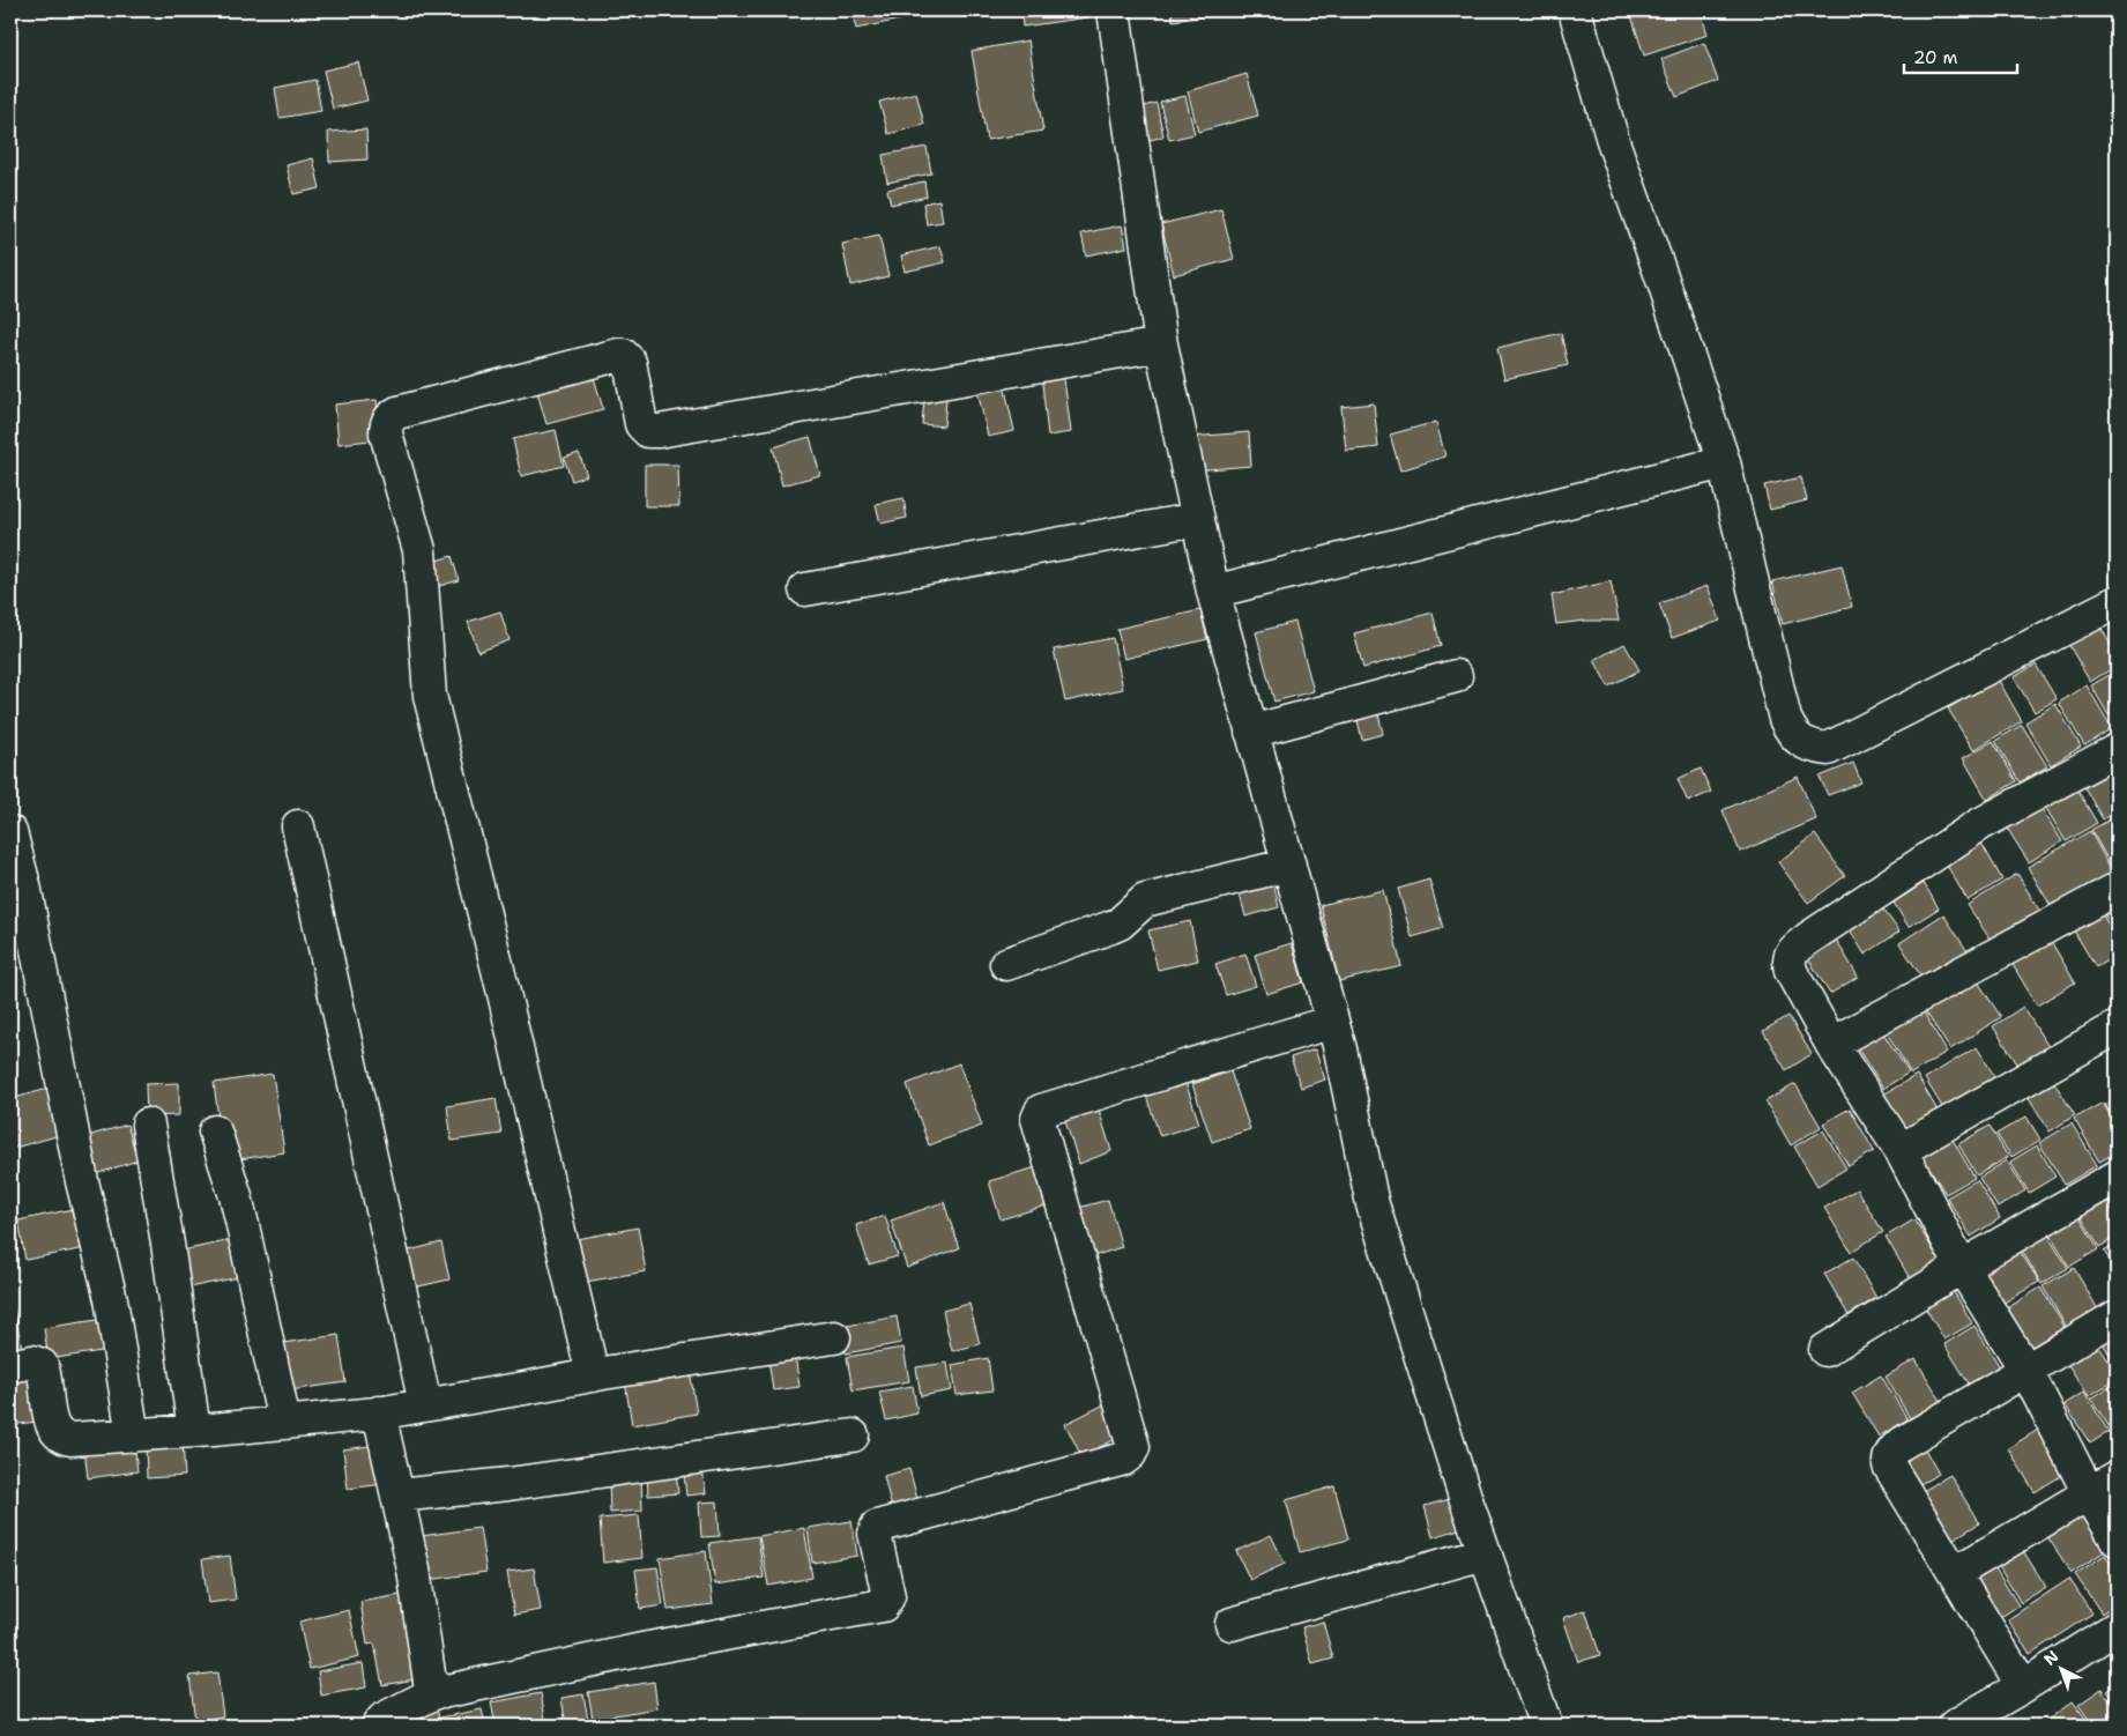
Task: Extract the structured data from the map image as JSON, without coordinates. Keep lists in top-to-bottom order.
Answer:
{
  "scale_bar": "20 m",
  "north": "top left"
}
